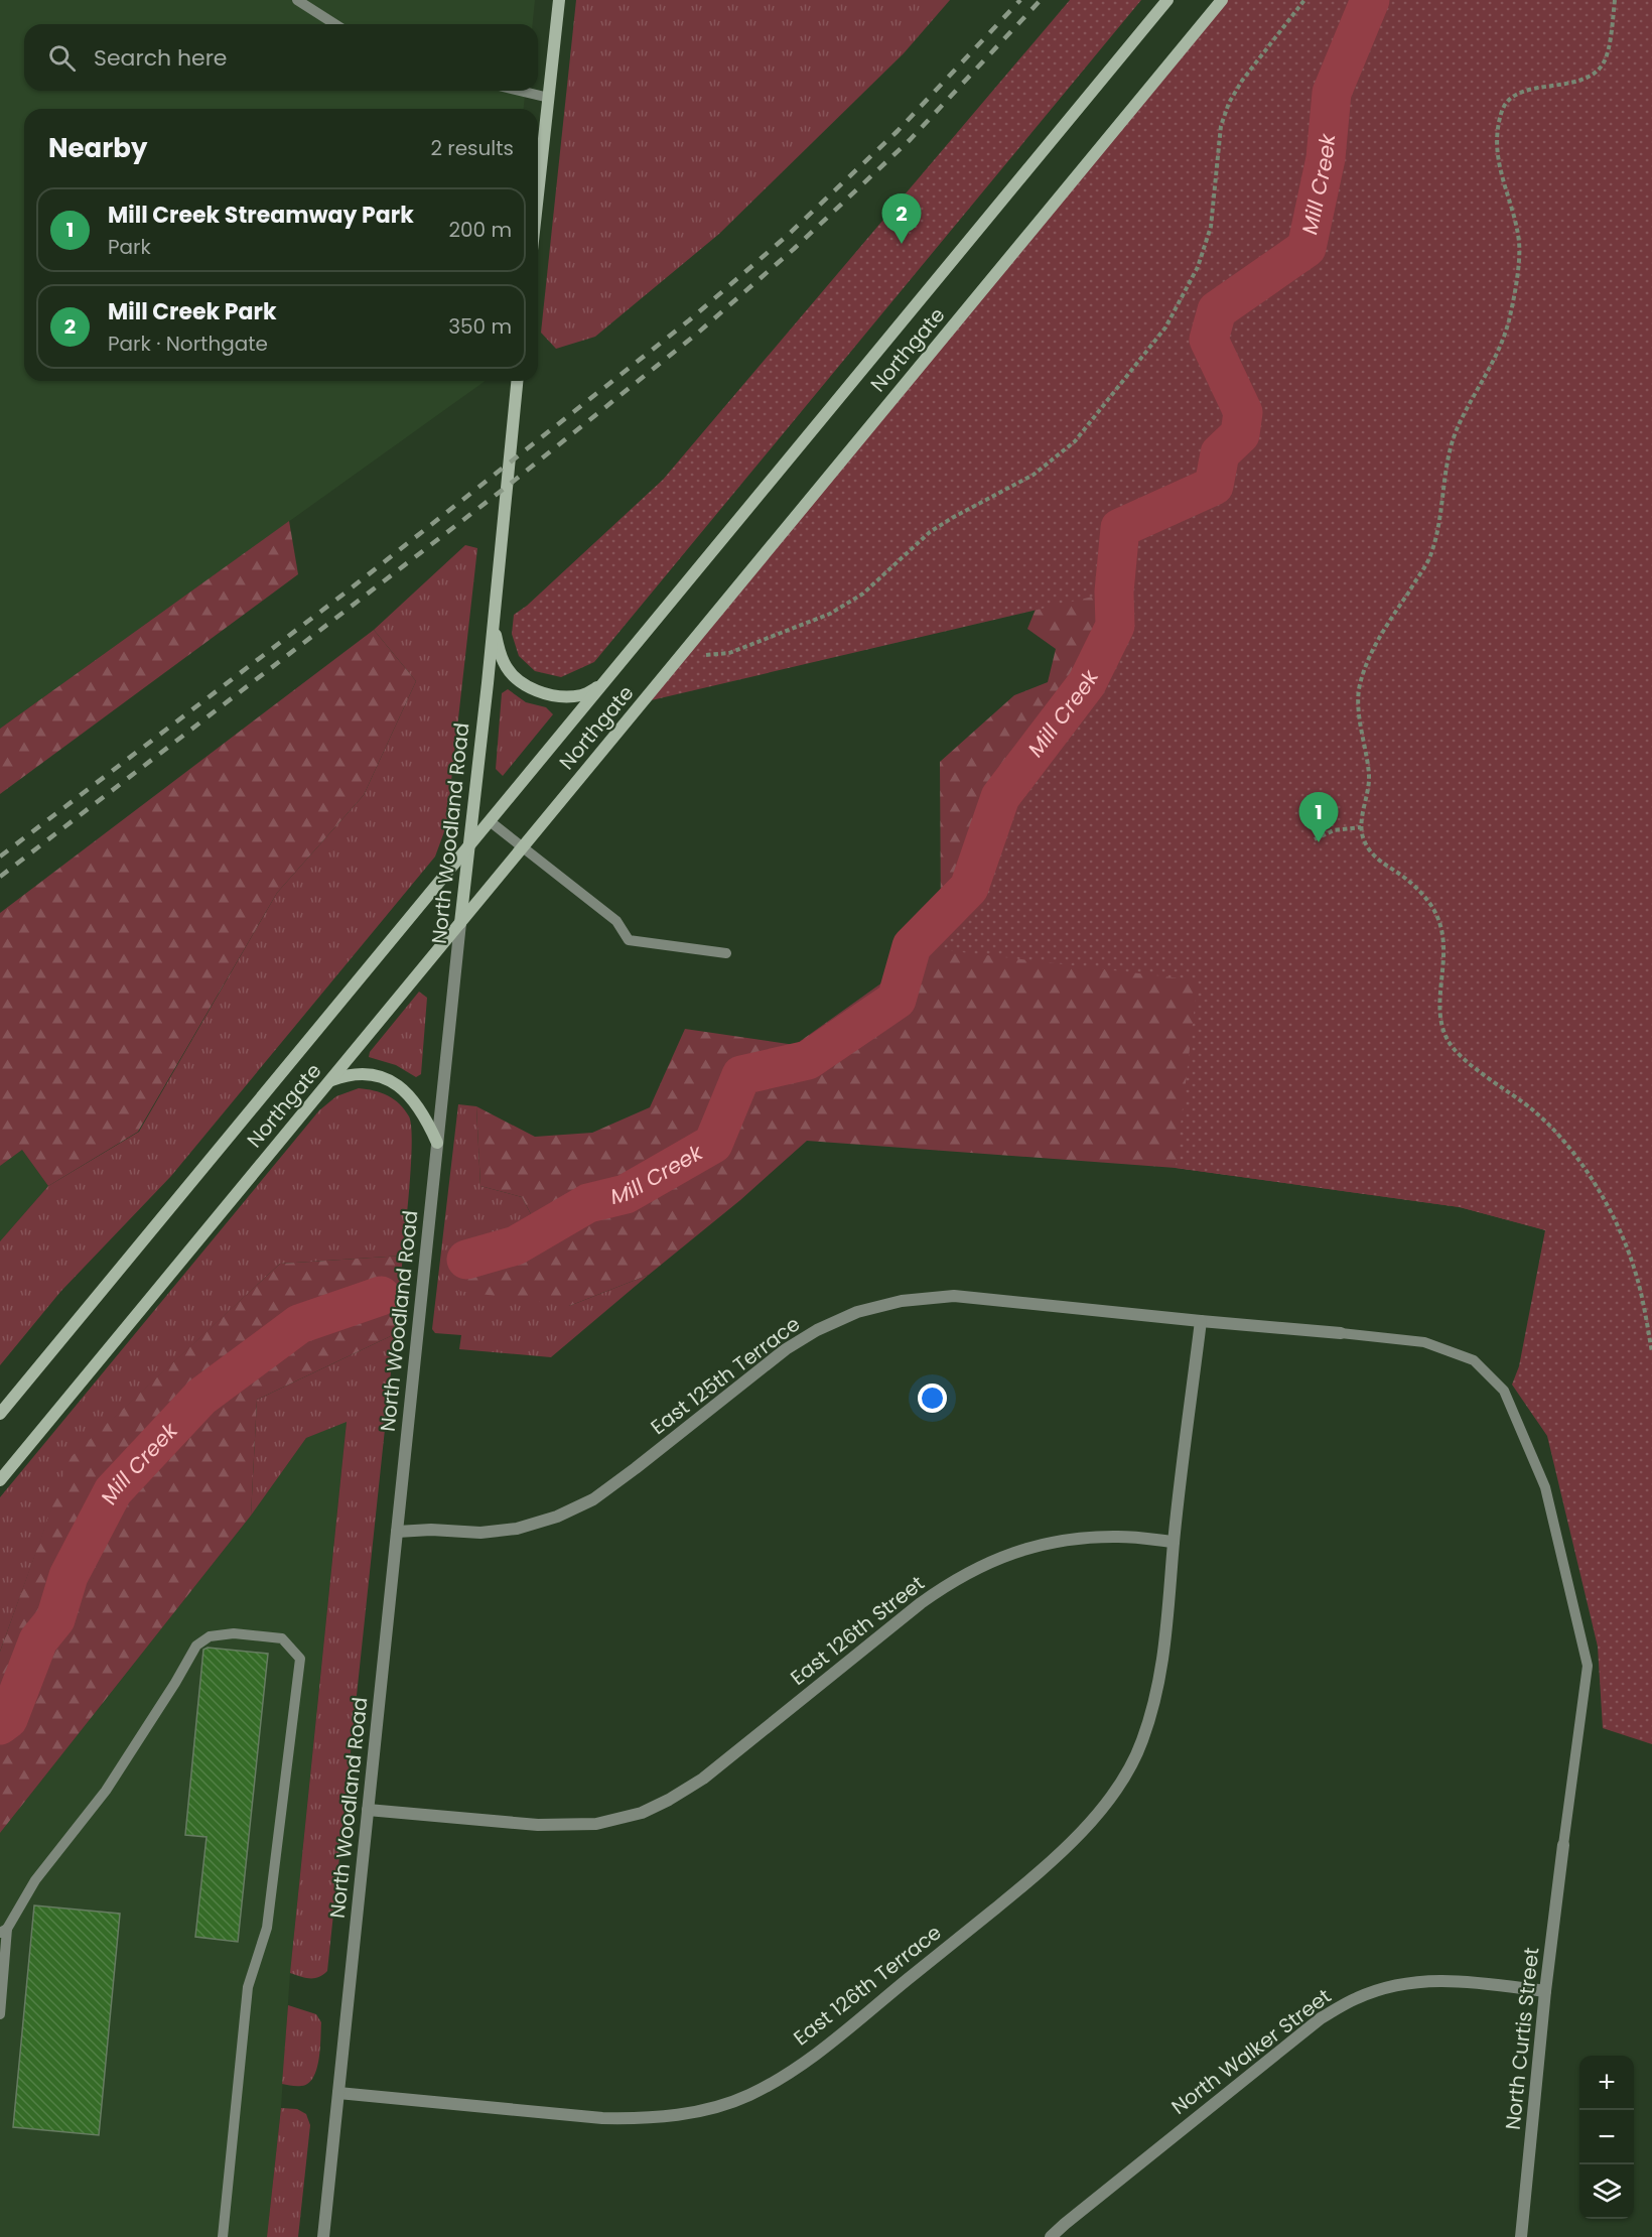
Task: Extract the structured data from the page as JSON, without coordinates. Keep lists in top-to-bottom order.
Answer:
{
  "streets": {
    "main road": ["Northgate", "North Woodland Road"],
    "street": [
      "East 125th Terrace",
      "East 126th Street",
      "East 126th Terrace",
      "North Curtis Street",
      "North Walker Street"
    ]
  },
  "crossings": [
    ["Northgate", "North Woodland Road"],
    ["North Woodland Road", "East 125th Terrace"],
    ["North Woodland Road", "East 126th Street"],
    ["North Woodland Road", "East 126th Terrace"],
    ["East 126th Street", "East 126th Terrace"],
    ["North Curtis Street", "North Walker Street"]
  ],
  "water": ["Mill Creek"],
  "page": {
    "search": "Search here",
    "heading": ["Nearby", "2 results"],
    "list": [
      {
        "mark": "1",
        "name": "Mill Creek Streamway Park",
        "note": "Park",
        "value": "200 m"
      },
      {
        "mark": "2",
        "name": "Mill Creek Park",
        "note": "Park · Northgate",
        "value": "350 m"
      }
    ],
    "pins": ["2", "1"],
    "map_buttons": ["+", "−"]
  }
}
